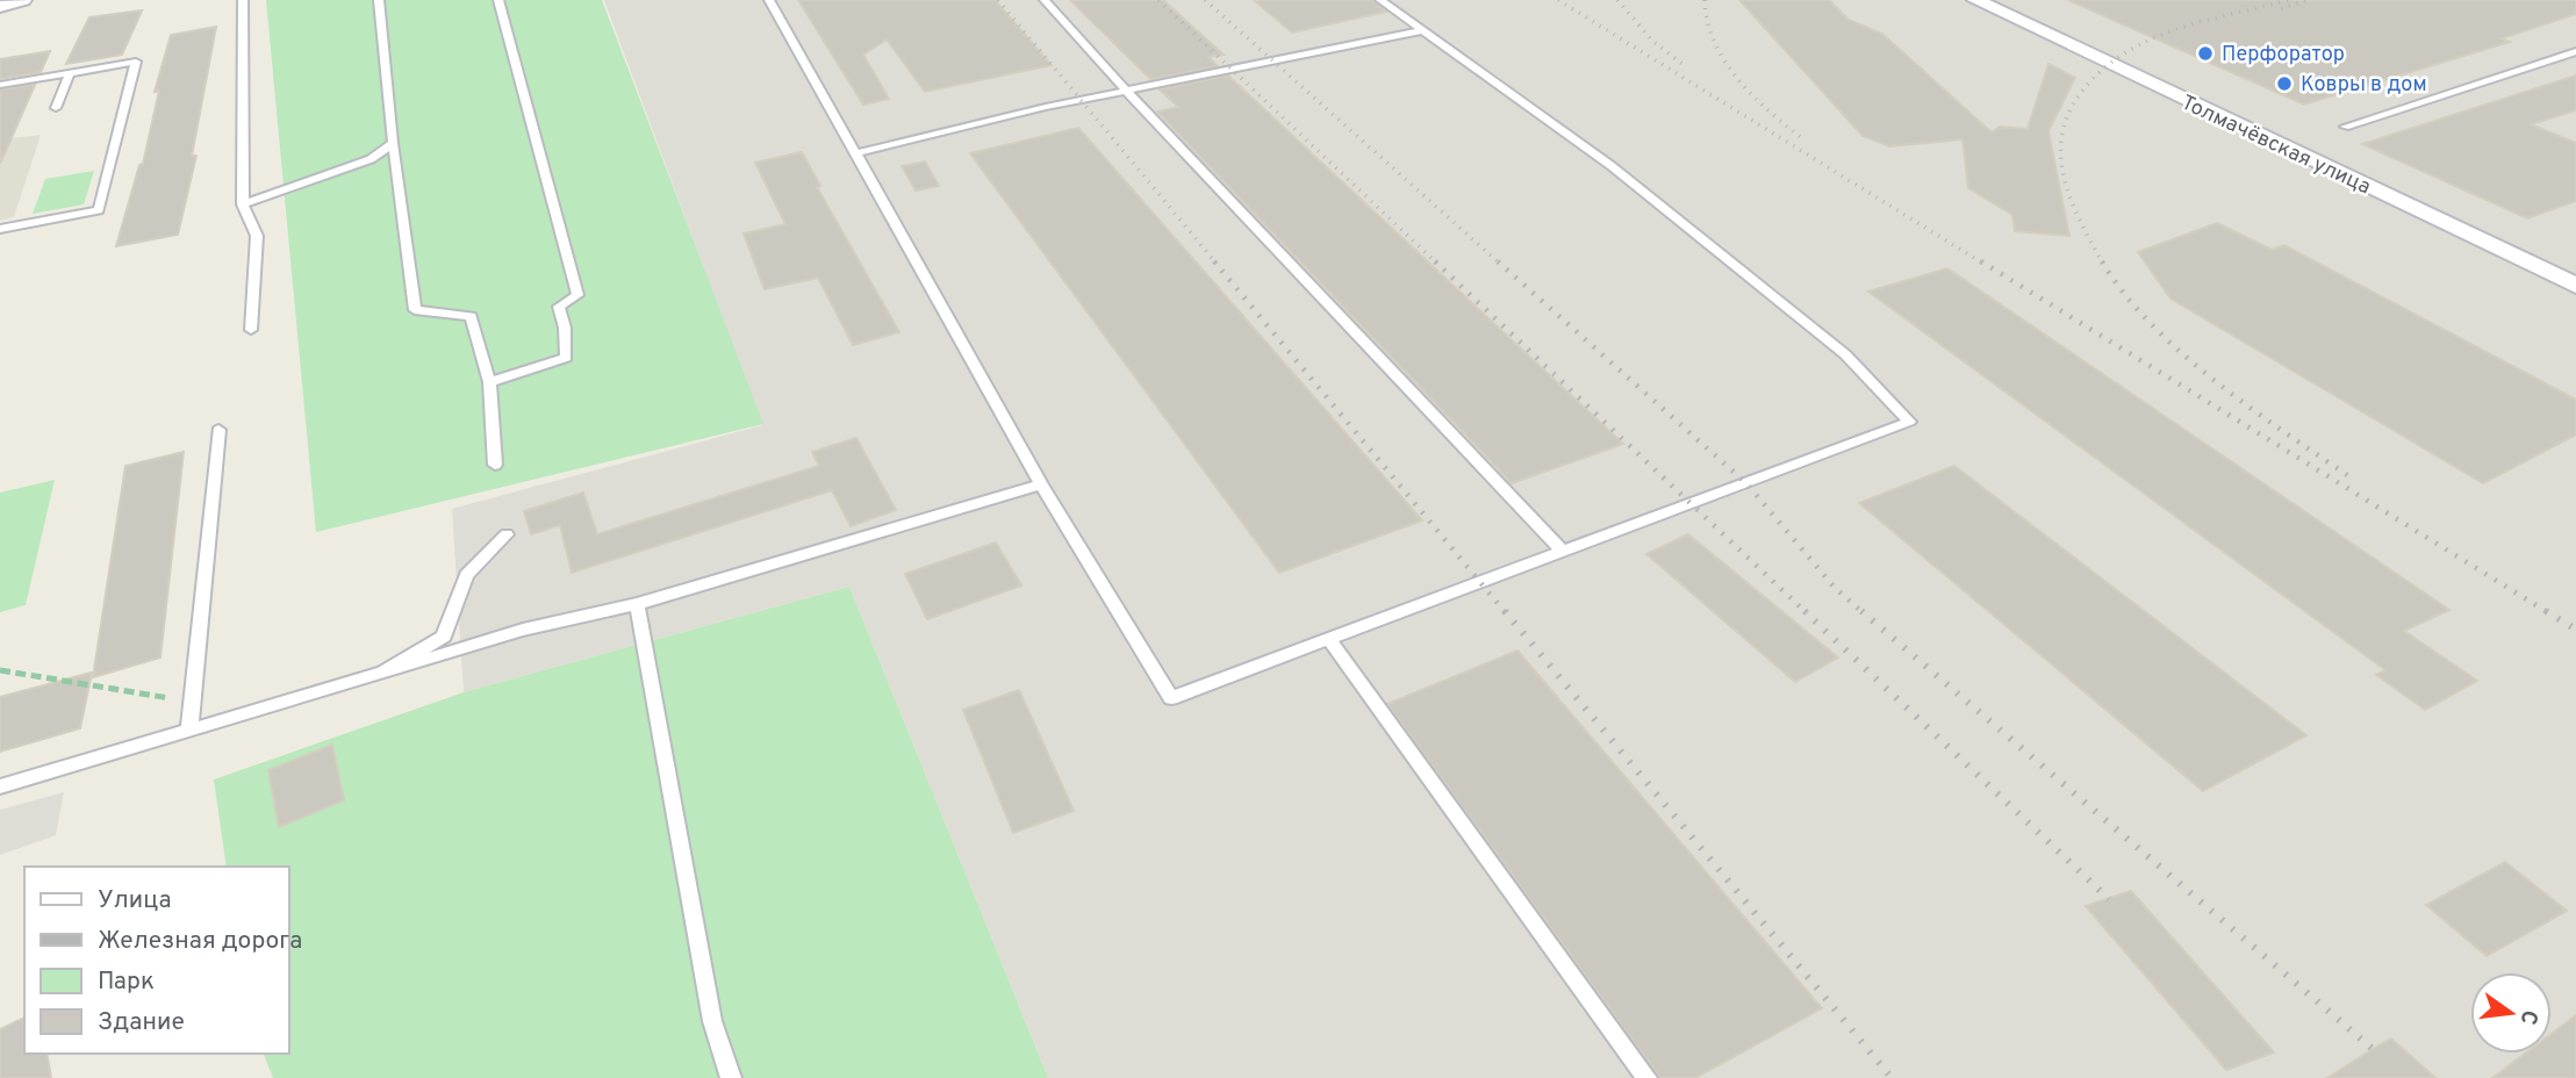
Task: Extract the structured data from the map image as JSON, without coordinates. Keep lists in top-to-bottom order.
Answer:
{
  "streets": {
    "street": ["Толмачёвская улица"]
  },
  "places": ["Перфоратор", "Ковры в дом"],
  "legend": [
    "Улица",
    "Железная дорога",
    "Парк",
    "Здание"
  ],
  "north": "right"
}
